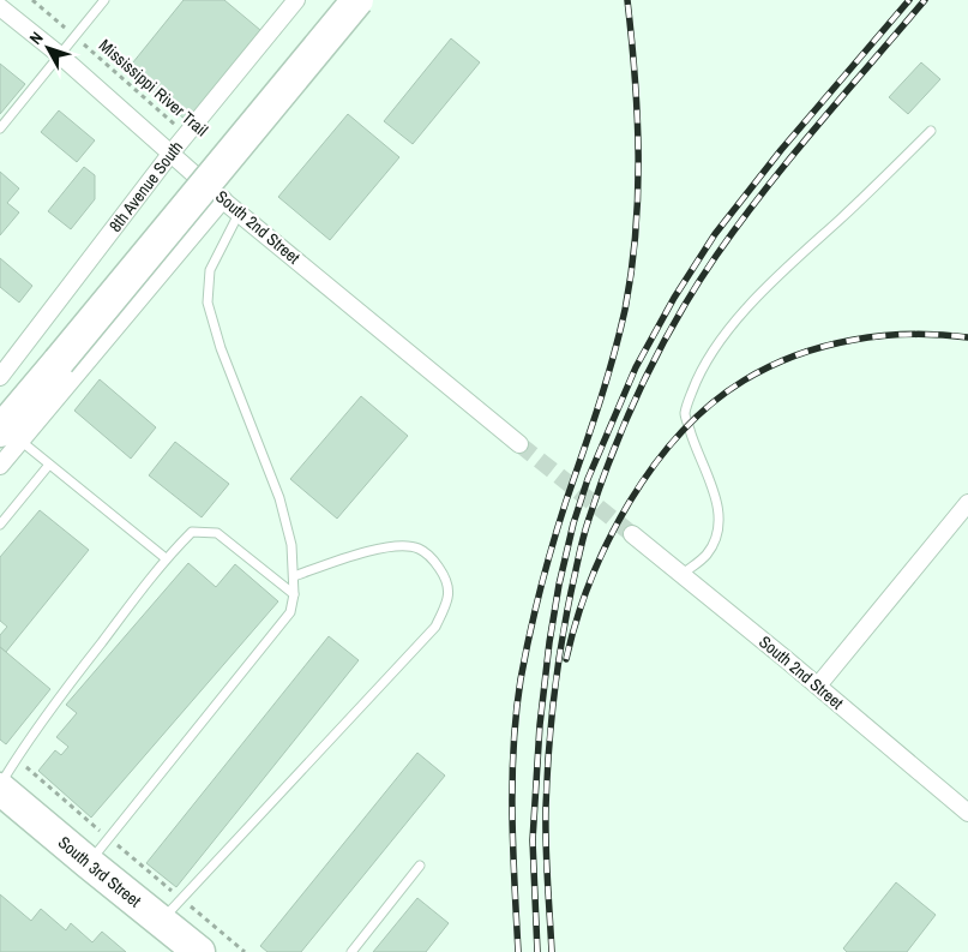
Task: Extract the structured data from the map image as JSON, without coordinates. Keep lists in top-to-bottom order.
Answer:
{
  "streets": {
    "highway": ["South 3rd Street"],
    "street": ["8th Avenue South", "South 2nd Street"],
    "path": ["Mississippi River Trail"]
  },
  "crossings": [
    ["Mississippi River Trail", "8th Avenue South"],
    ["8th Avenue South", "South 2nd Street"]
  ],
  "north": "top left"
}
